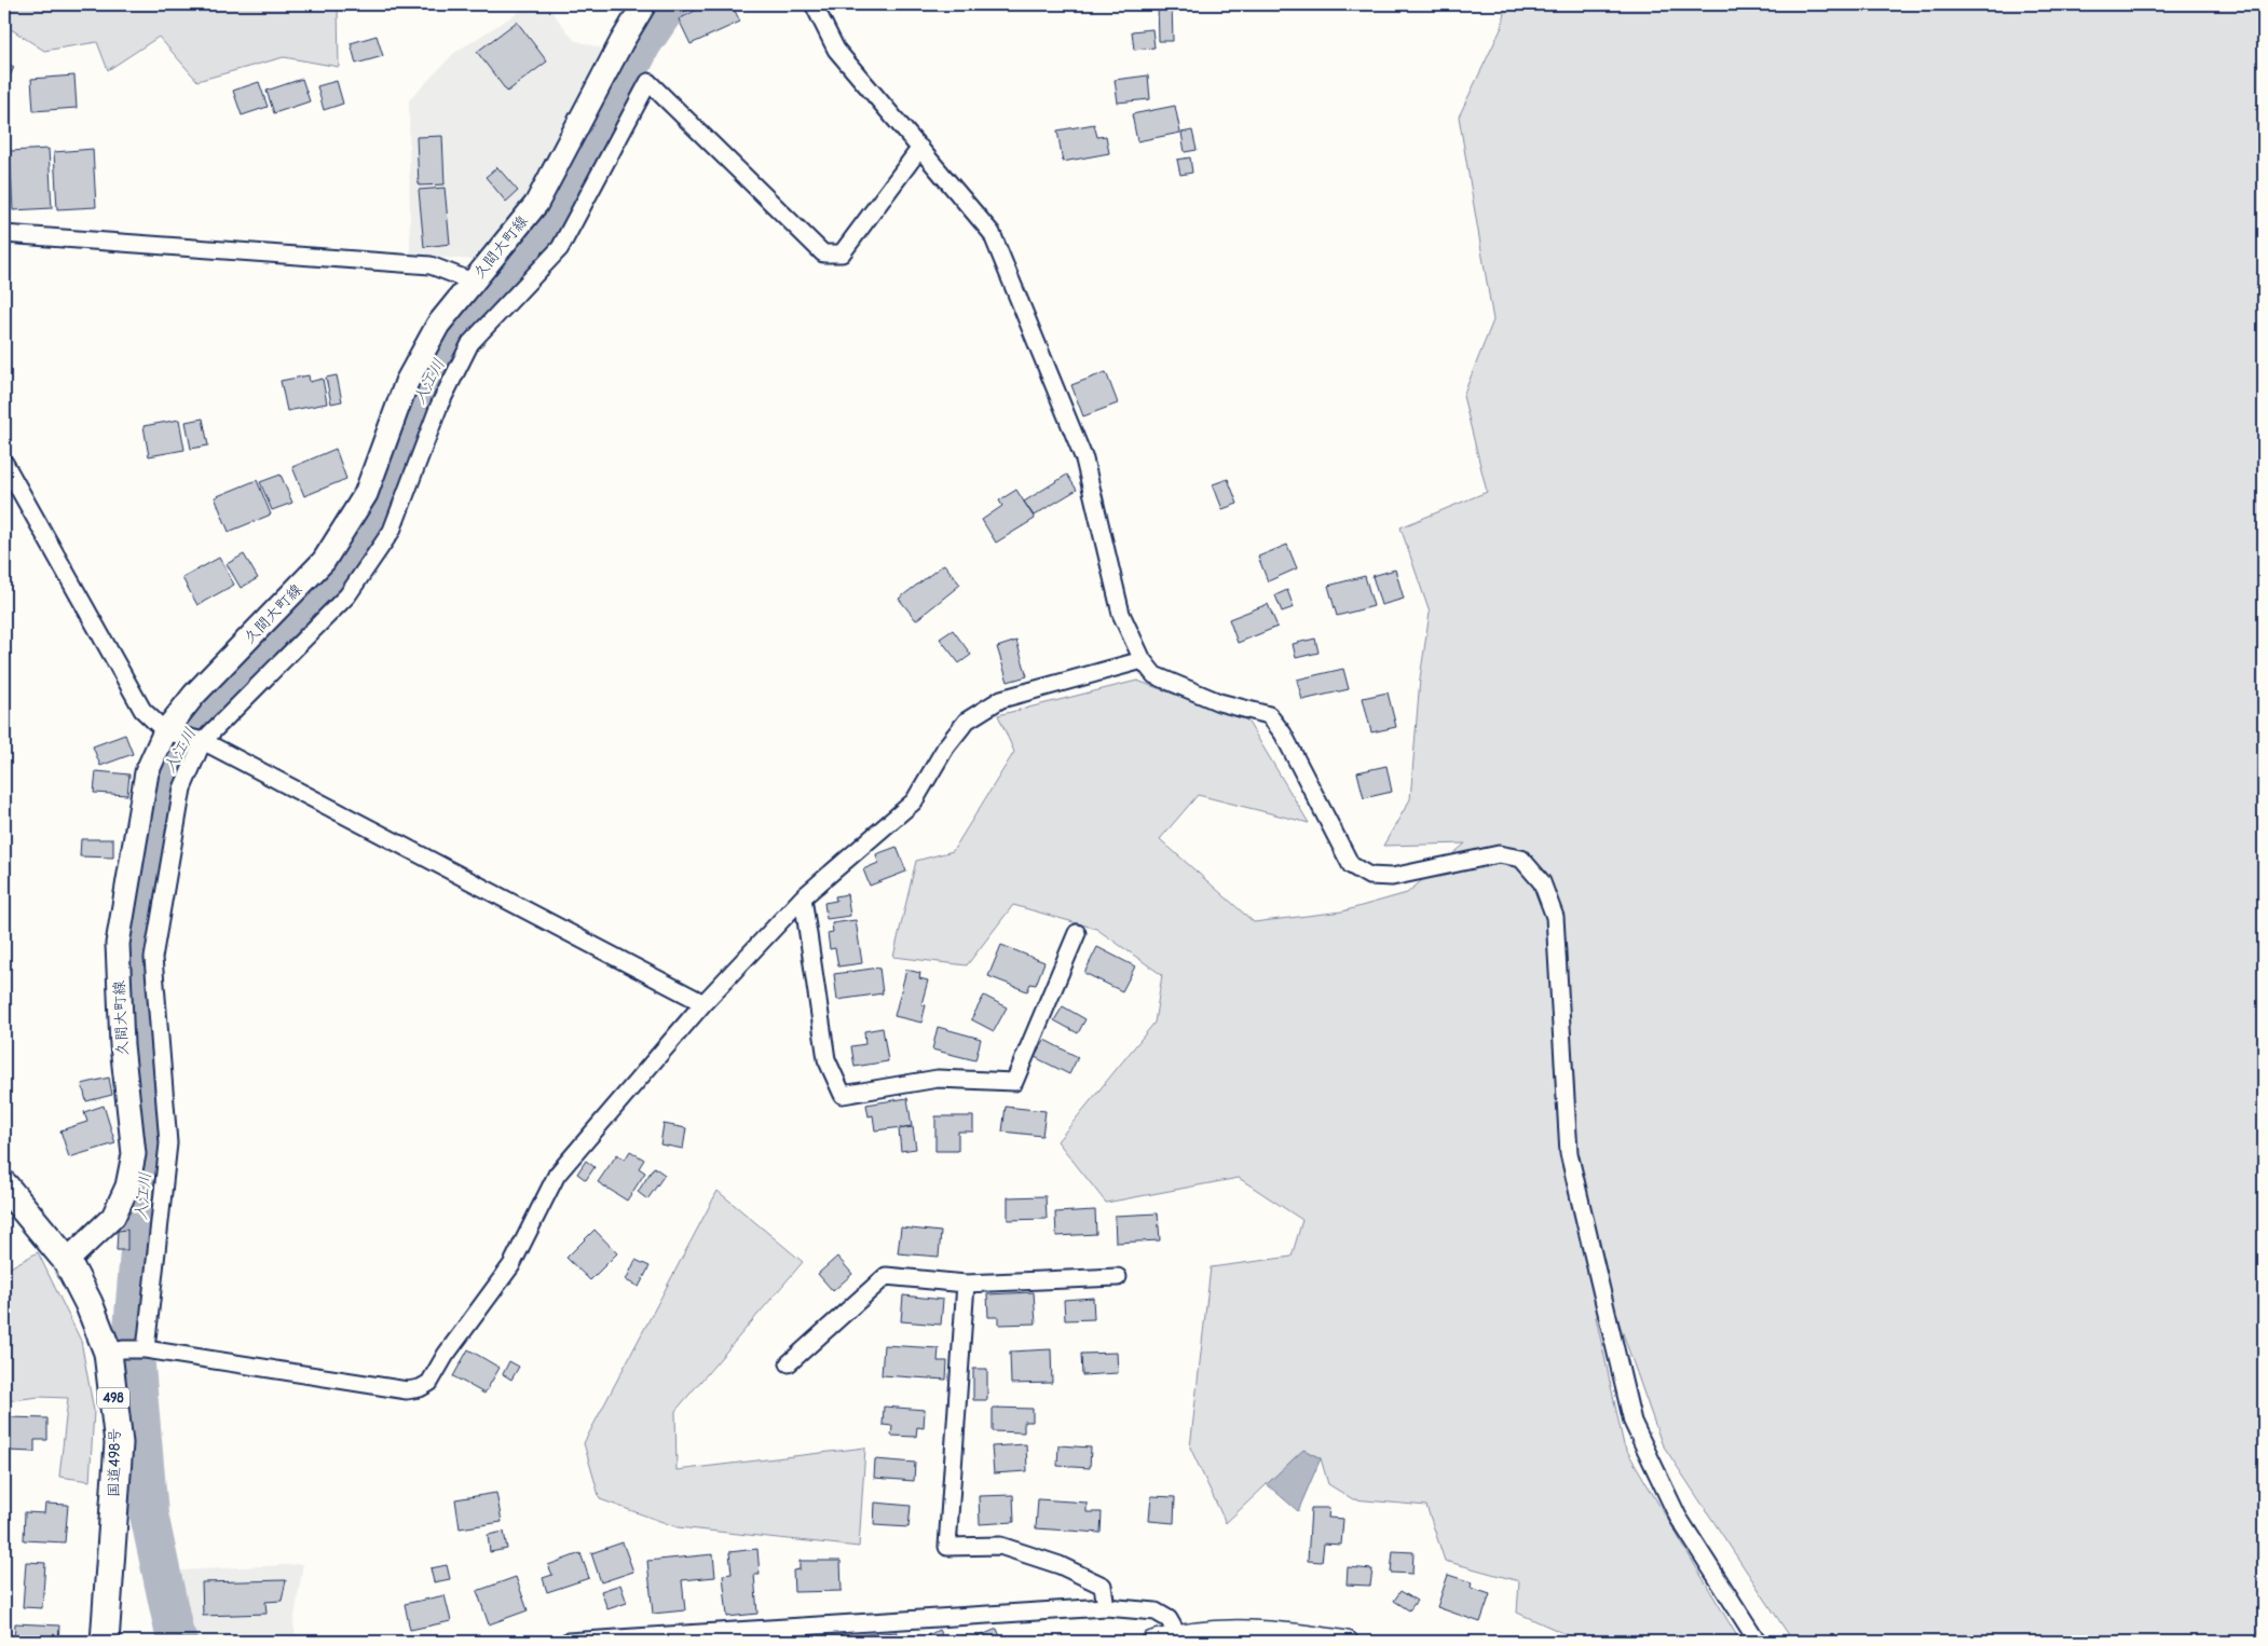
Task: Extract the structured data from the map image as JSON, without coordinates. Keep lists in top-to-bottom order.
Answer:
{
  "streets": {
    "highway": ["498", "国道498号"],
    "main road": ["久間大町線"]
  },
  "crossings": [
    ["久間大町線", "国道498号"]
  ],
  "water": ["入江川"]
}
